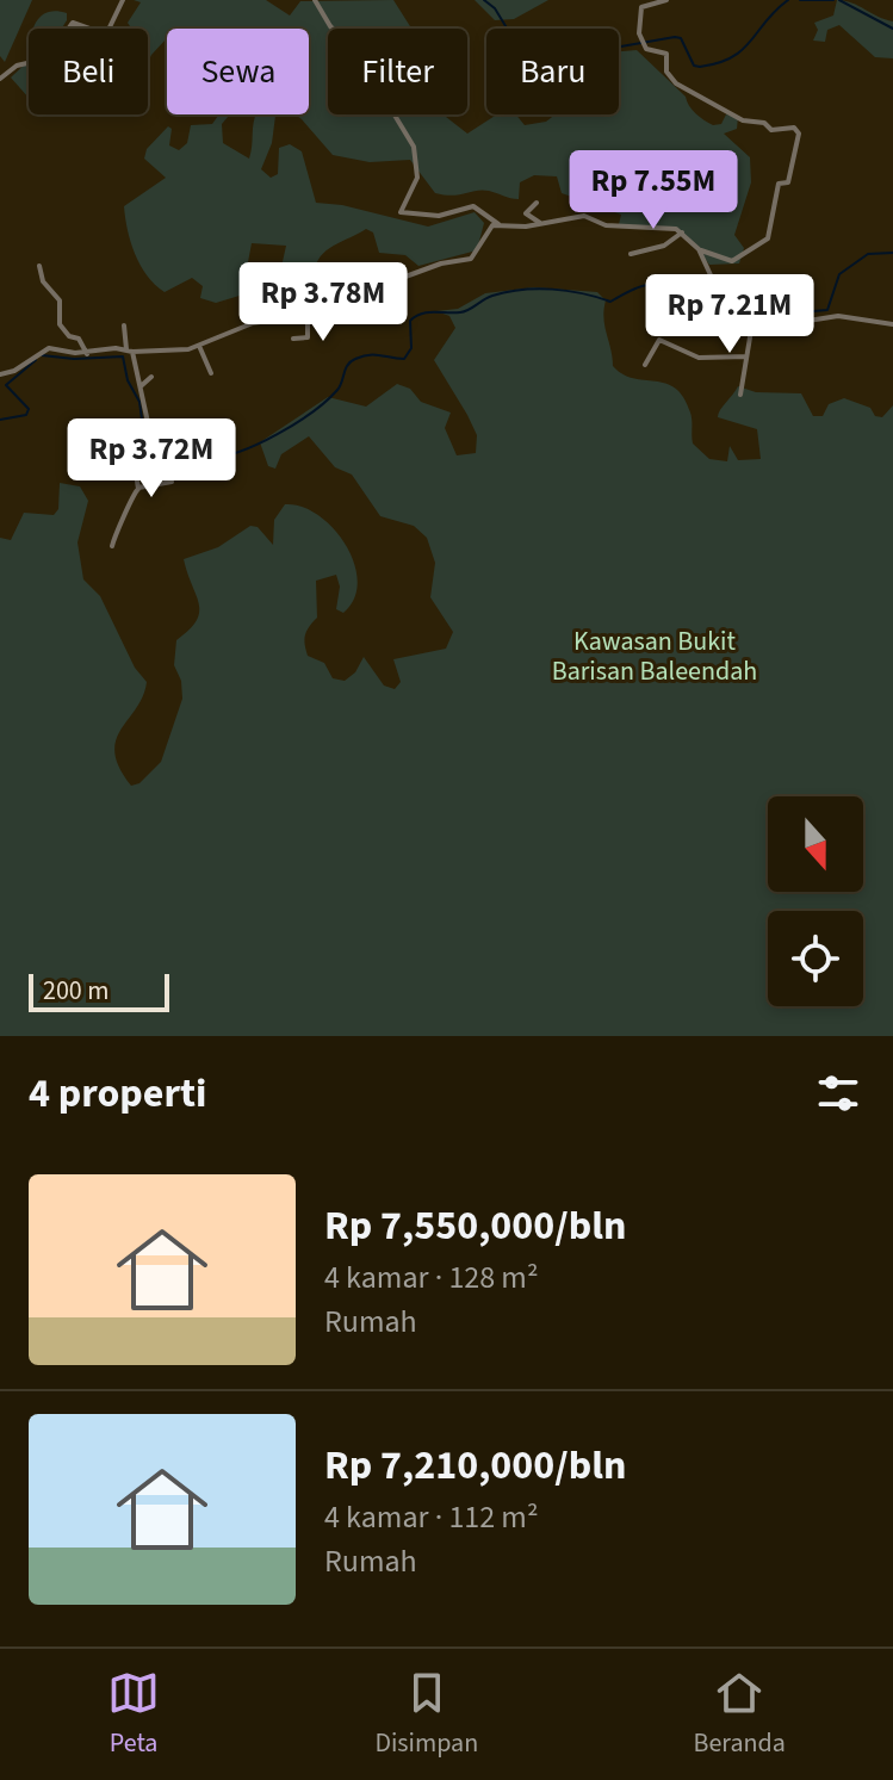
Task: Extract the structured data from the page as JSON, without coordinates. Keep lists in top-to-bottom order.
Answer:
{
  "parks": ["Kawasan Bukit Barisan Baleendah"],
  "scale_bar": "200 m",
  "north": "bottom",
  "page": {
    "chip": [
      "Beli",
      "Sewa",
      "Filter",
      "Baru"
    ],
    "price": [
      "Rp 7.55M",
      "Rp 3.78M",
      "Rp 7.21M",
      "Rp 3.72M"
    ],
    "scale": "200 m",
    "heading": "4 properti",
    "list": [
      {
        "name": "Rp 7,550,000/bln",
        "note": "4 kamar · 128 m² · Rumah"
      },
      {
        "name": "Rp 7,210,000/bln",
        "note": "4 kamar · 112 m² · Rumah"
      }
    ],
    "tabs": ["Peta", "Disimpan", "Beranda"]
  }
}
